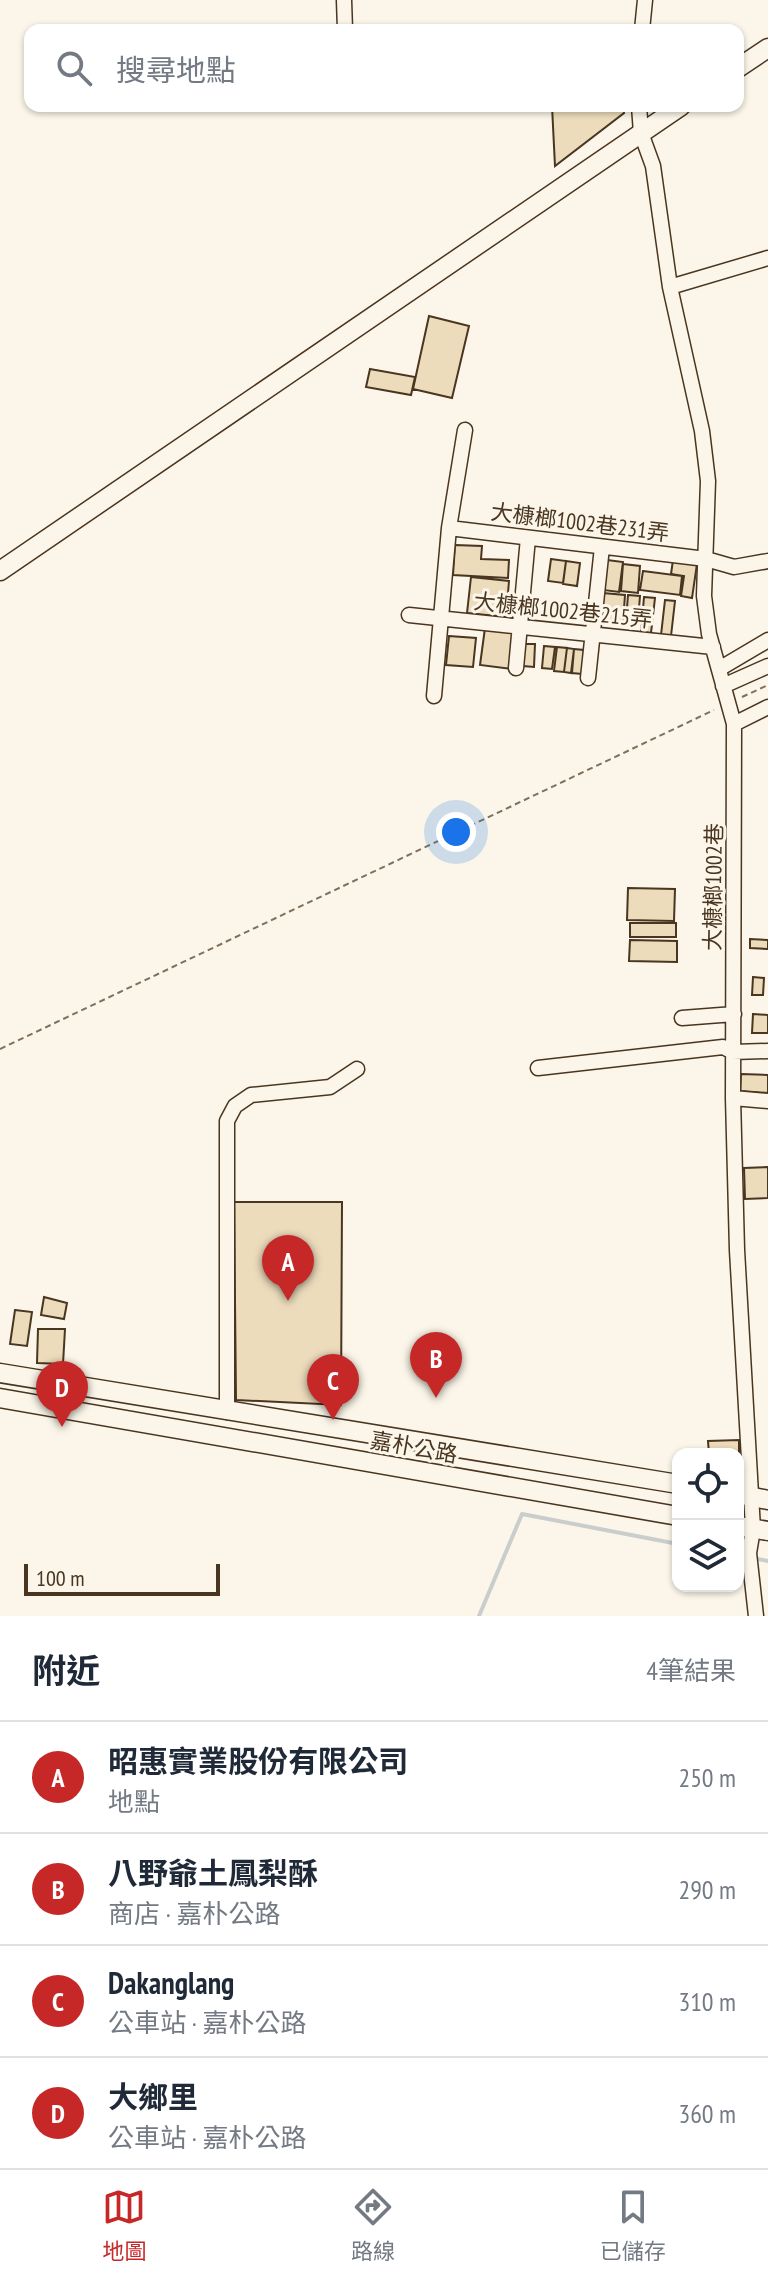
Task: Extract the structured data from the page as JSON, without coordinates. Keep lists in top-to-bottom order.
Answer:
{
  "streets": {
    "main road": ["嘉朴公路"],
    "street": ["大槺榔1002巷231弄", "大槺榔1002巷215弄", "大槺榔1002巷"]
  },
  "crossings": [
    ["大槺榔1002巷231弄", "大槺榔1002巷"],
    ["大槺榔1002巷215弄", "大槺榔1002巷"]
  ],
  "scale_bar": "100 m",
  "page": {
    "search": "搜尋地點",
    "pins": [
      "A",
      "B",
      "C",
      "D"
    ],
    "scale": "100 m",
    "heading": ["附近", "4筆結果"],
    "list": [
      {
        "mark": "A",
        "name": "昭惠實業股份有限公司",
        "note": "地點",
        "value": "250 m"
      },
      {
        "mark": "B",
        "name": "八野爺土鳳梨酥",
        "note": "商店 · 嘉朴公路",
        "value": "290 m"
      },
      {
        "mark": "C",
        "name": "Dakanglang",
        "note": "公車站 · 嘉朴公路",
        "value": "310 m"
      },
      {
        "mark": "D",
        "name": "大鄉里",
        "note": "公車站 · 嘉朴公路",
        "value": "360 m"
      }
    ],
    "nav": ["地圖", "路線", "已儲存"]
  }
}
